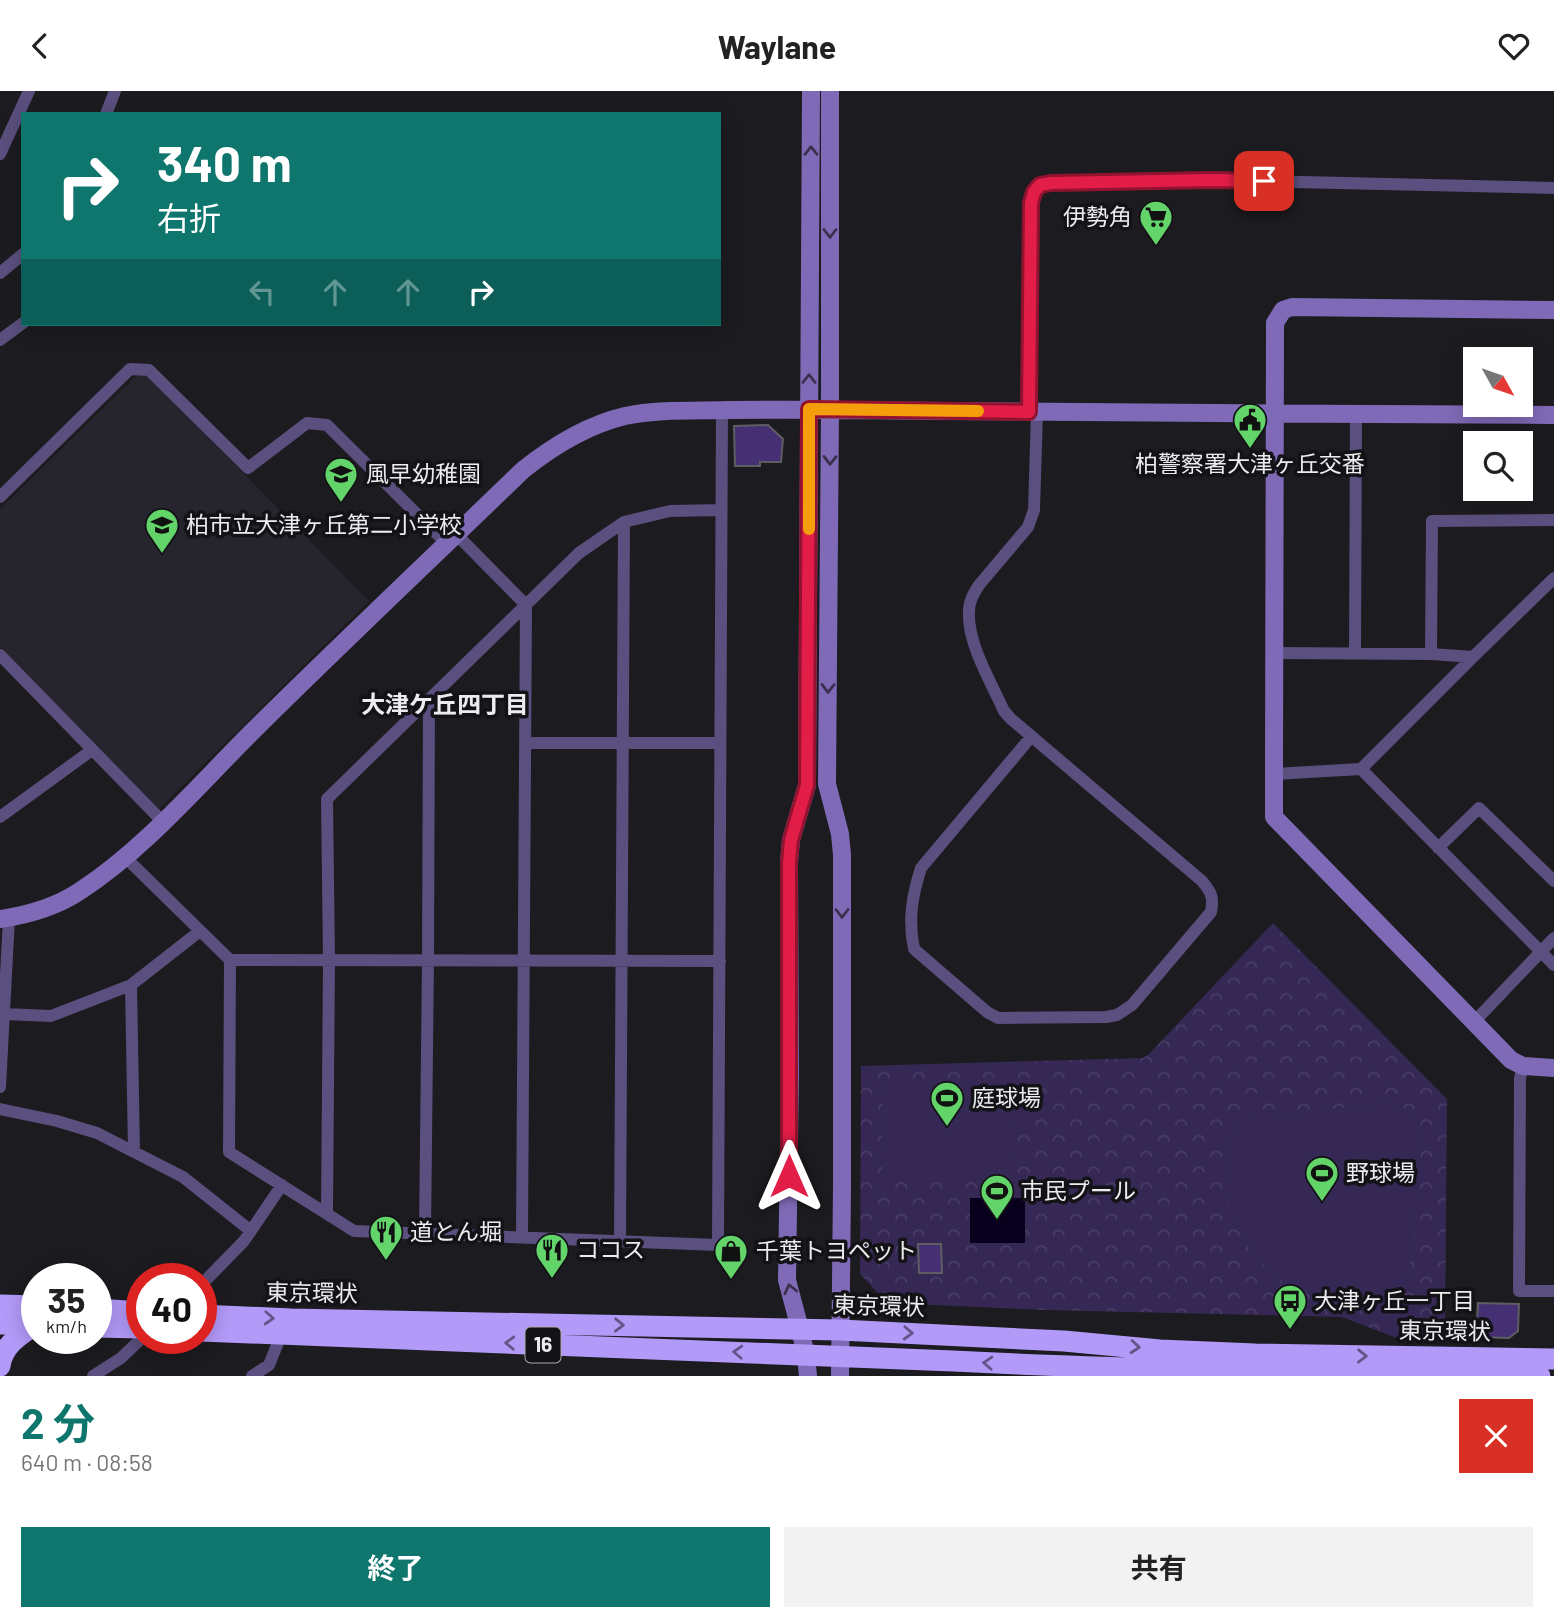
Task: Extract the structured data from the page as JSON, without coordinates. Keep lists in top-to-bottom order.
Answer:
{
  "streets": {
    "highway": ["東京環状", "16"]
  },
  "districts": ["大津ケ丘四丁目"],
  "places": {
    "supermarket": ["伊勢角"],
    "public building": ["柏警察署大津ヶ丘交番"],
    "school or university": ["風早幼稚園", "柏市立大津ヶ丘第二小学校"],
    "sports": ["庭球場", "野球場", "市民プール"],
    "restaurant": ["道とん堀", "ココス"],
    "shop": ["千葉トヨペット"],
    "bus stop": ["大津ヶ丘一丁目"]
  },
  "north": "bottom right",
  "page": {
    "header": "Waylane",
    "turn": ["340 m", "右折"],
    "speed": "35 km/h",
    "limit": "40",
    "heading": ["2 分", "640 m · 08:58"],
    "buttons": ["終了", "共有"]
  }
}
